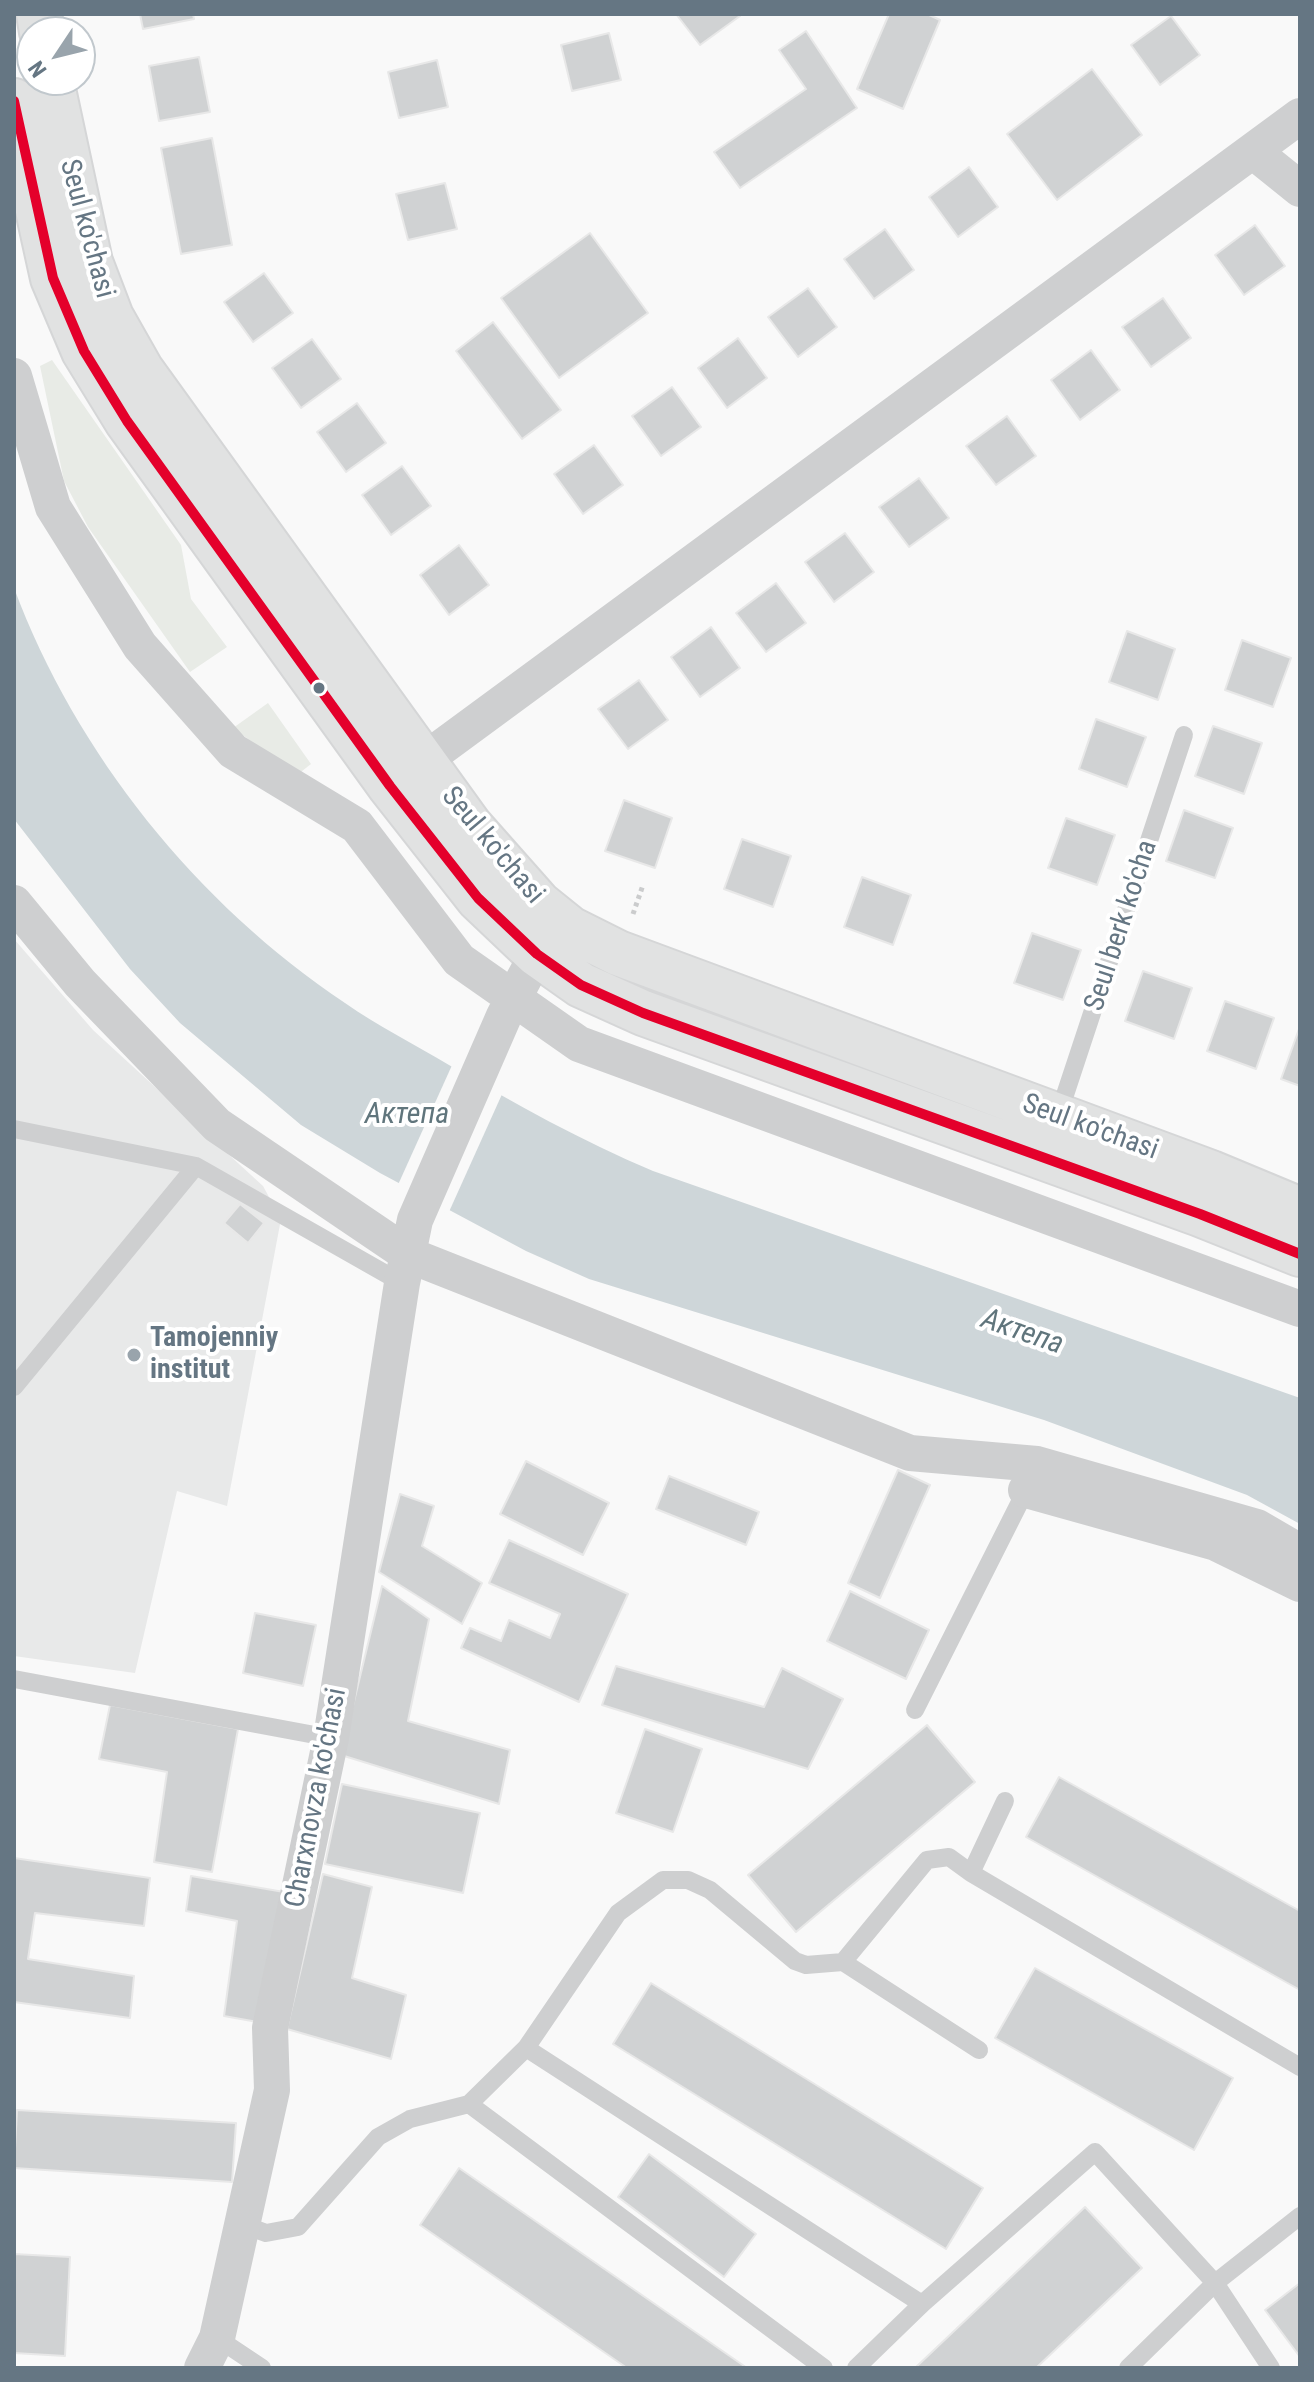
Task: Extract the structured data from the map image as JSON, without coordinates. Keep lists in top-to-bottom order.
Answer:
{
  "streets": {
    "main road": ["Seul ko'chasi"],
    "street": ["Charxnovza ko'chasi"],
    "lane": ["Seul berk ko'cha"]
  },
  "crossings": [
    ["Seul ko'chasi", "Seul berk ko'cha"],
    ["Seul ko'chasi", "Charxnovza ko'chasi"]
  ],
  "water": ["Актепа"],
  "places": ["Tamojenniy institut"],
  "north": "bottom left"
}
